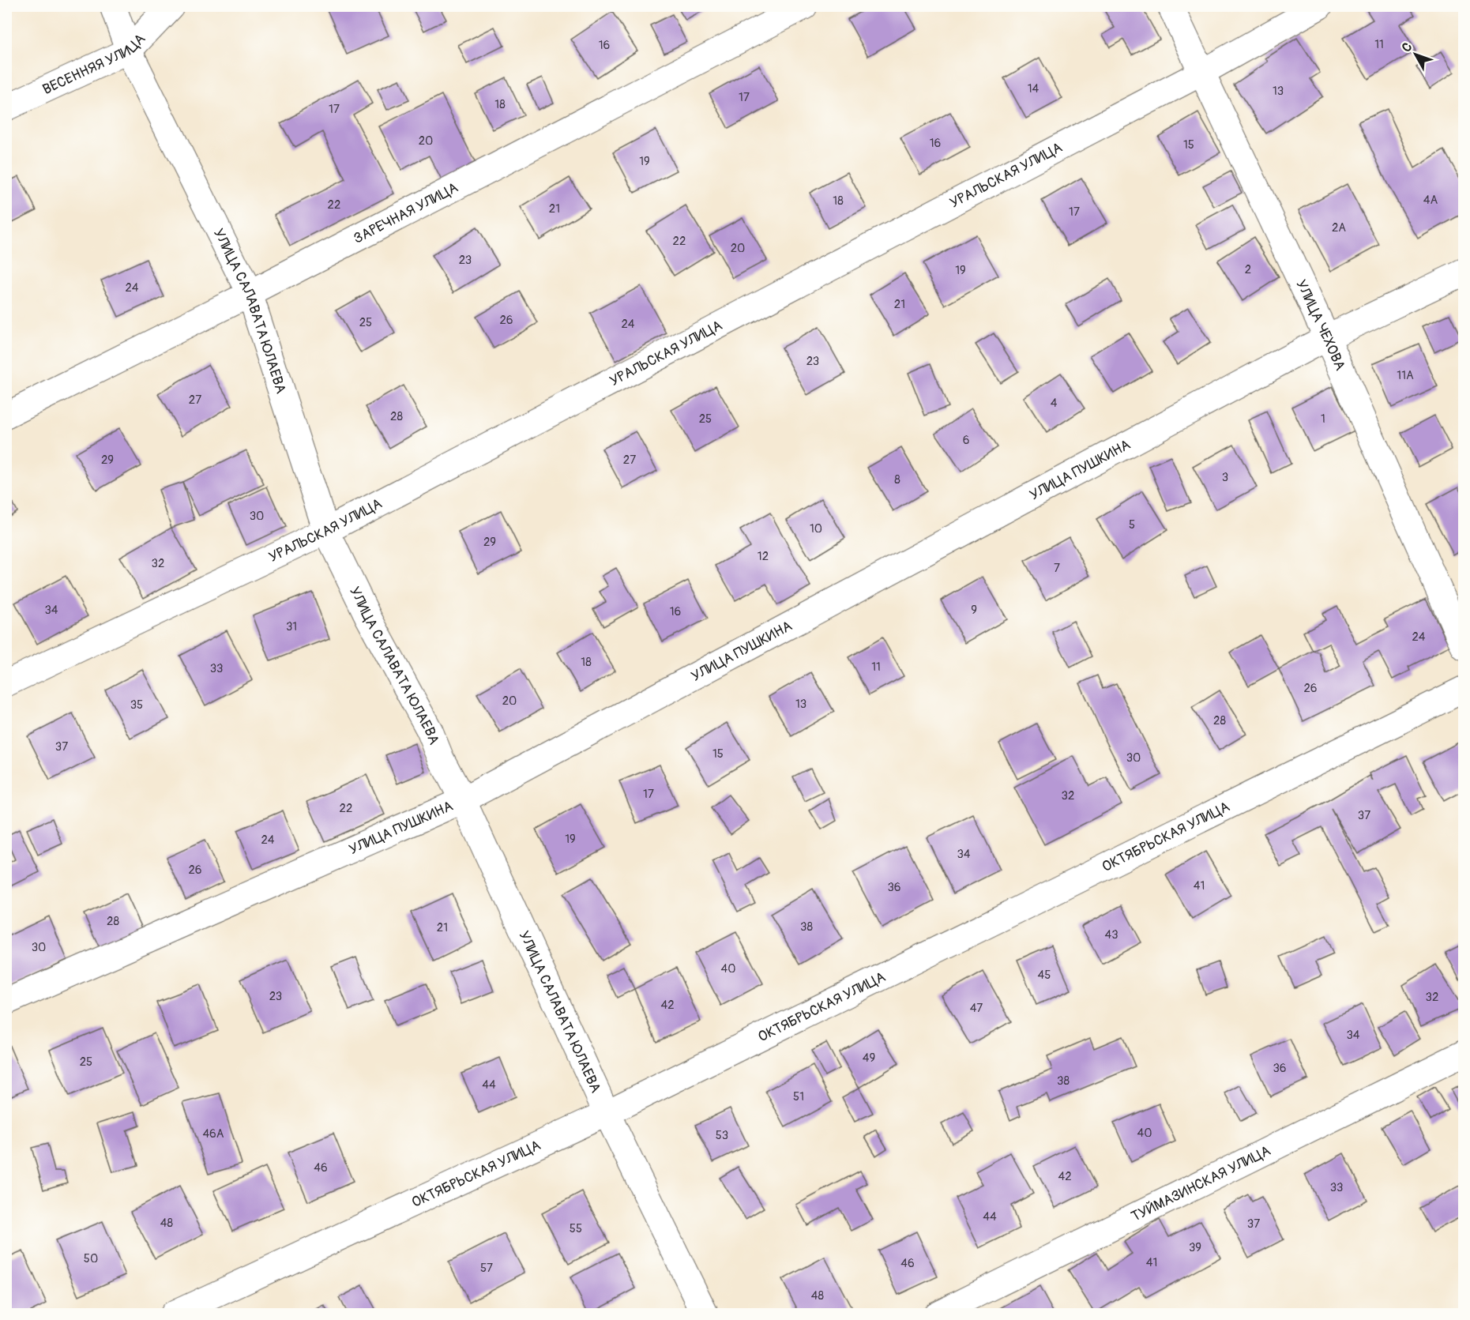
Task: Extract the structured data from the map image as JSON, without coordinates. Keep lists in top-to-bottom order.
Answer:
{
  "streets": {
    "street": [
      "ВЕСЕННЯЯ УЛИЦА",
      "УРАЛЬСКАЯ УЛИЦА",
      "ЗАРЕЧНАЯ УЛИЦА",
      "УЛИЦА САЛАВАТА ЮЛАЕВА",
      "УЛИЦА ЧЕХОВА",
      "УЛИЦА ПУШКИНА",
      "ОКТЯБРЬСКАЯ УЛИЦА",
      "ТУЙМАЗИНСКАЯ УЛИЦА"
    ]
  },
  "crossings": [
    ["ВЕСЕННЯЯ УЛИЦА", "УЛИЦА САЛАВАТА ЮЛАЕВА"],
    ["УРАЛЬСКАЯ УЛИЦА", "УЛИЦА САЛАВАТА ЮЛАЕВА"],
    ["УРАЛЬСКАЯ УЛИЦА", "УЛИЦА ЧЕХОВА"],
    ["ЗАРЕЧНАЯ УЛИЦА", "УЛИЦА САЛАВАТА ЮЛАЕВА"],
    ["УЛИЦА САЛАВАТА ЮЛАЕВА", "УЛИЦА ПУШКИНА"],
    ["УЛИЦА САЛАВАТА ЮЛАЕВА", "ОКТЯБРЬСКАЯ УЛИЦА"],
    ["УЛИЦА ЧЕХОВА", "УЛИЦА ПУШКИНА"]
  ],
  "house_numbers": [
    "11",
    "16",
    "14",
    "13",
    "17",
    "18",
    "17",
    "20",
    "16",
    "15",
    "19",
    "4А",
    "18",
    "22",
    "21",
    "17",
    "2А",
    "22",
    "20",
    "23",
    "2",
    "19",
    "24",
    "21",
    "26",
    "25",
    "24",
    "23",
    "11А",
    "27",
    "4",
    "28",
    "25",
    "1",
    "6",
    "29",
    "27",
    "3",
    "8",
    "30",
    "5",
    "10",
    "29",
    "12",
    "32",
    "7",
    "34",
    "9",
    "16",
    "31",
    "24",
    "18",
    "11",
    "33",
    "26",
    "20",
    "13",
    "35",
    "28",
    "37",
    "15",
    "30",
    "17",
    "32",
    "22",
    "37",
    "19",
    "24",
    "34",
    "26",
    "41",
    "36",
    "28",
    "38",
    "21",
    "43",
    "30",
    "40",
    "45",
    "23",
    "32",
    "42",
    "47",
    "34",
    "49",
    "25",
    "36",
    "38",
    "44",
    "51",
    "40",
    "46А",
    "53",
    "46",
    "42",
    "33",
    "44",
    "48",
    "37",
    "55",
    "39",
    "50",
    "41",
    "46",
    "57",
    "48"
  ],
  "north": "top left"
}
